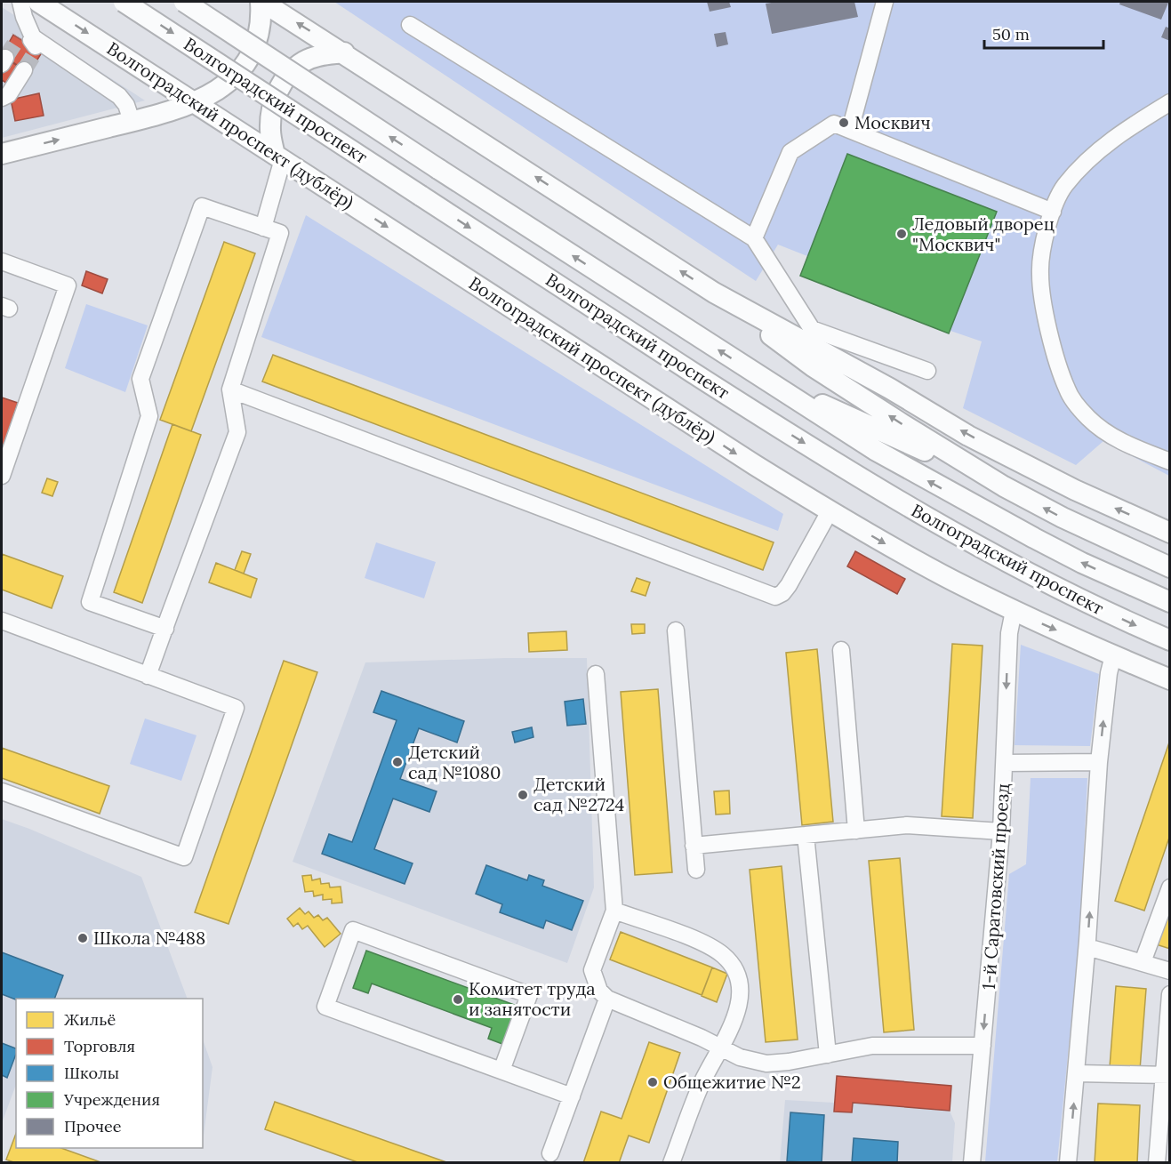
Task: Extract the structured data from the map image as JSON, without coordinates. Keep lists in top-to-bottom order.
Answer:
{
  "streets": {
    "main road": ["Волгоградский проспект", "Волгоградский проспект (дублёр)"],
    "street": ["1-й Саратовский проезд"]
  },
  "crossings": [
    ["Волгоградский проспект (дублёр)", "1-й Саратовский проезд"]
  ],
  "places": [
    "Москвич",
    "Ледовый дворец \"Москвич\"",
    "Детский сад №1080",
    "Детский сад №2724",
    "Школа №488",
    "Комитет труда и занятости",
    "Общежитие №2"
  ],
  "legend": [
    "Жильё",
    "Торговля",
    "Школы",
    "Учреждения",
    "Прочее"
  ],
  "scale_bar": "50 m"
}
